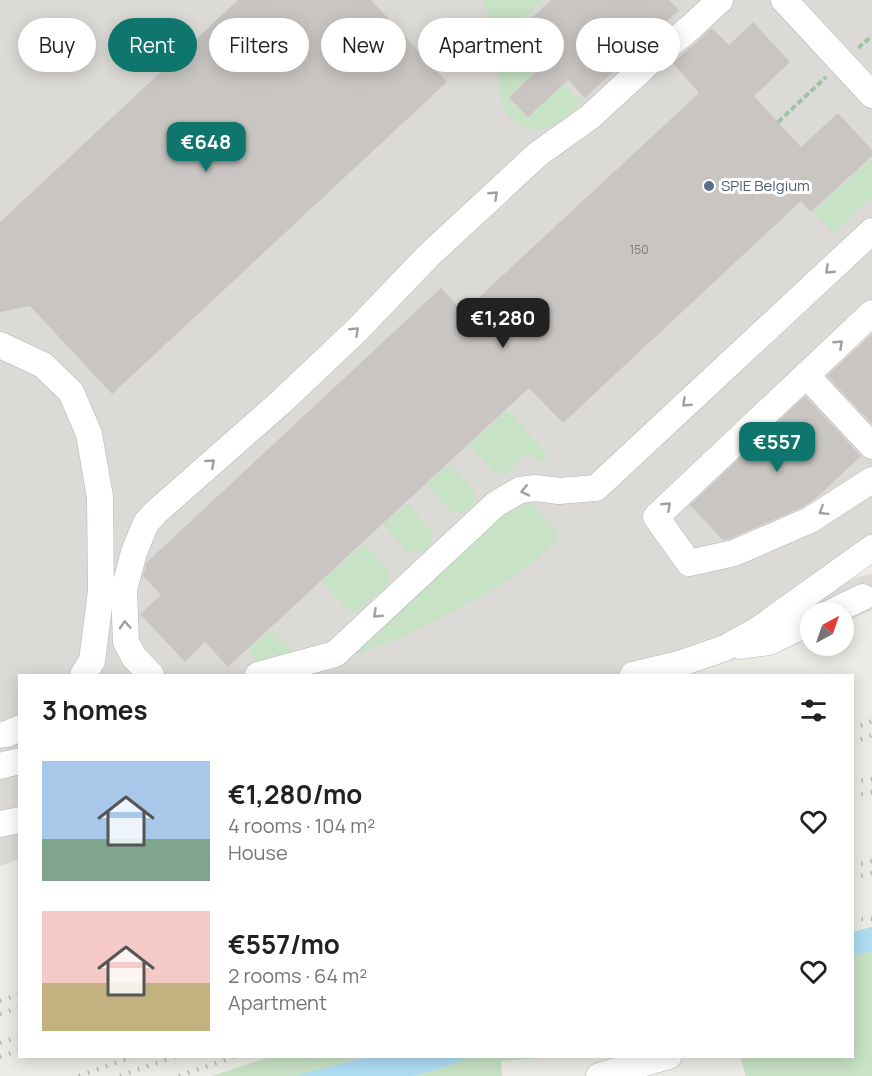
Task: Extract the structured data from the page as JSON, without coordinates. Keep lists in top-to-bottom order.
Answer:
{
  "places": ["SPIE Belgium"],
  "house_numbers": ["150"],
  "north": "top right",
  "page": {
    "chip": [
      "Buy",
      "Rent",
      "Filters",
      "New",
      "Apartment",
      "House"
    ],
    "price": ["€648", "€1,280", "€557"],
    "heading": "3 homes",
    "list": [
      {
        "name": "€1,280/mo",
        "note": "4 rooms · 104 m² · House"
      },
      {
        "name": "€557/mo",
        "note": "2 rooms · 64 m² · Apartment"
      }
    ]
  }
}
